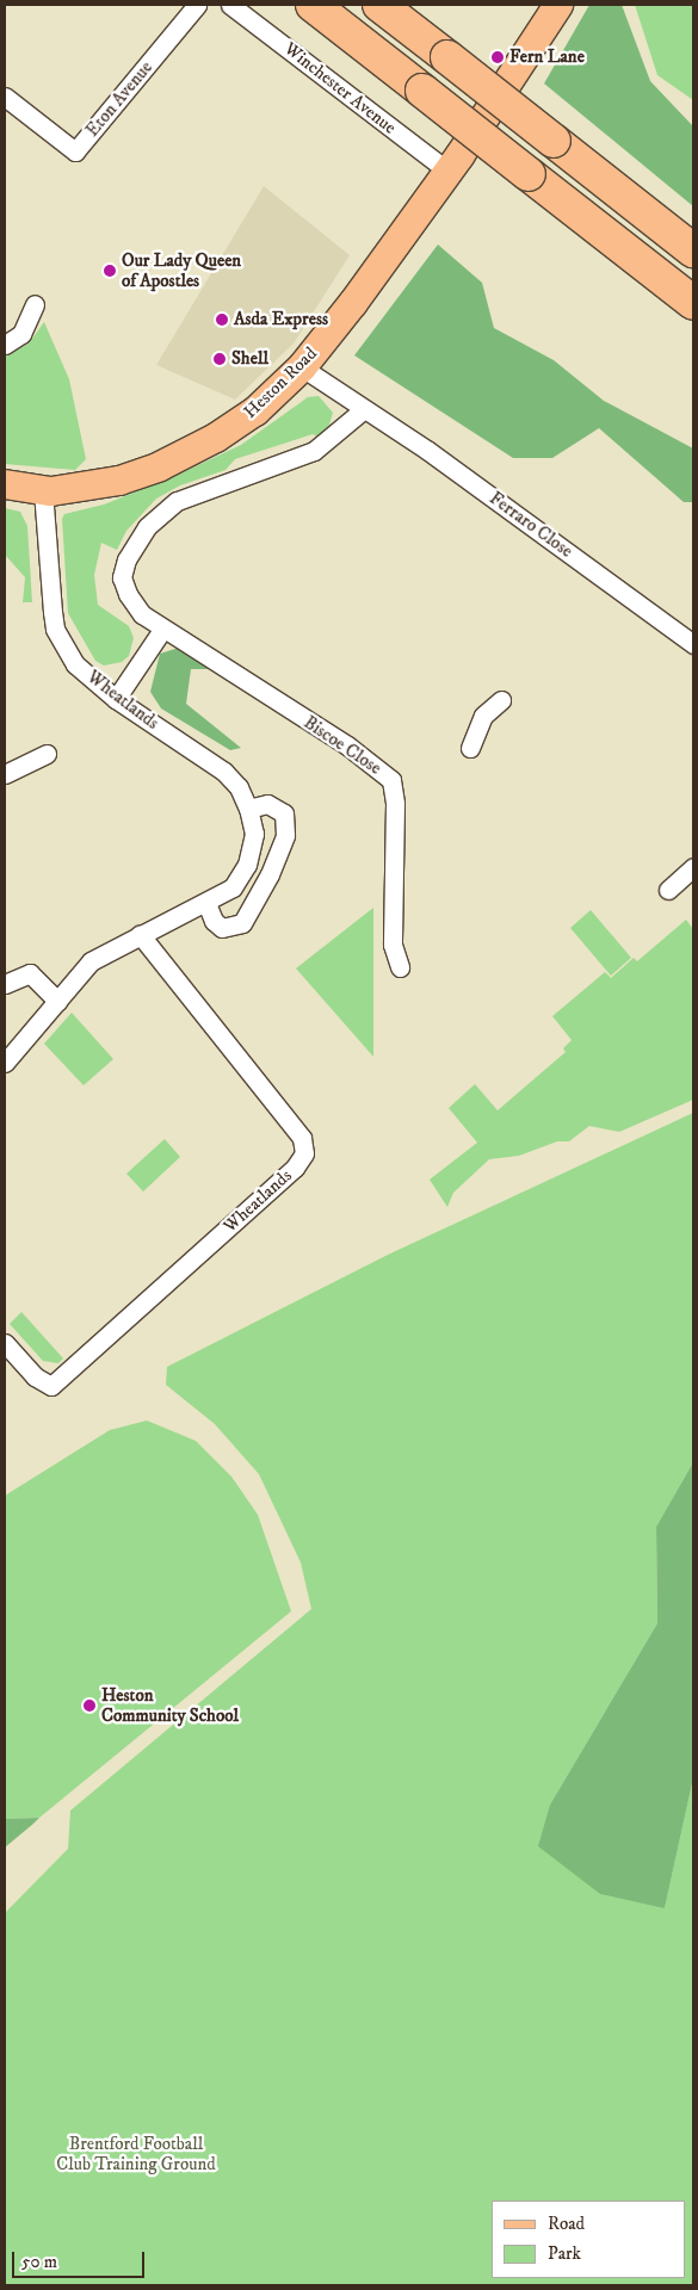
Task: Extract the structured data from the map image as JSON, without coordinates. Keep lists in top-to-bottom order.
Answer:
{
  "streets": {
    "main road": ["Heston Road"],
    "street": [
      "Winchester Avenue",
      "Eton Avenue",
      "Ferraro Close",
      "Wheatlands",
      "Biscoe Close"
    ]
  },
  "crossings": [
    ["Winchester Avenue", "Heston Road"],
    ["Heston Road", "Ferraro Close"],
    ["Heston Road", "Wheatlands"],
    ["Ferraro Close", "Biscoe Close"]
  ],
  "parks": ["Brentford Football Club Training Ground"],
  "places": [
    "Fern Lane",
    "Our Lady Queen of Apostles",
    "Asda Express",
    "Shell",
    "Heston Community School"
  ],
  "legend": ["Road", "Park"],
  "scale_bar": "50 m"
}
